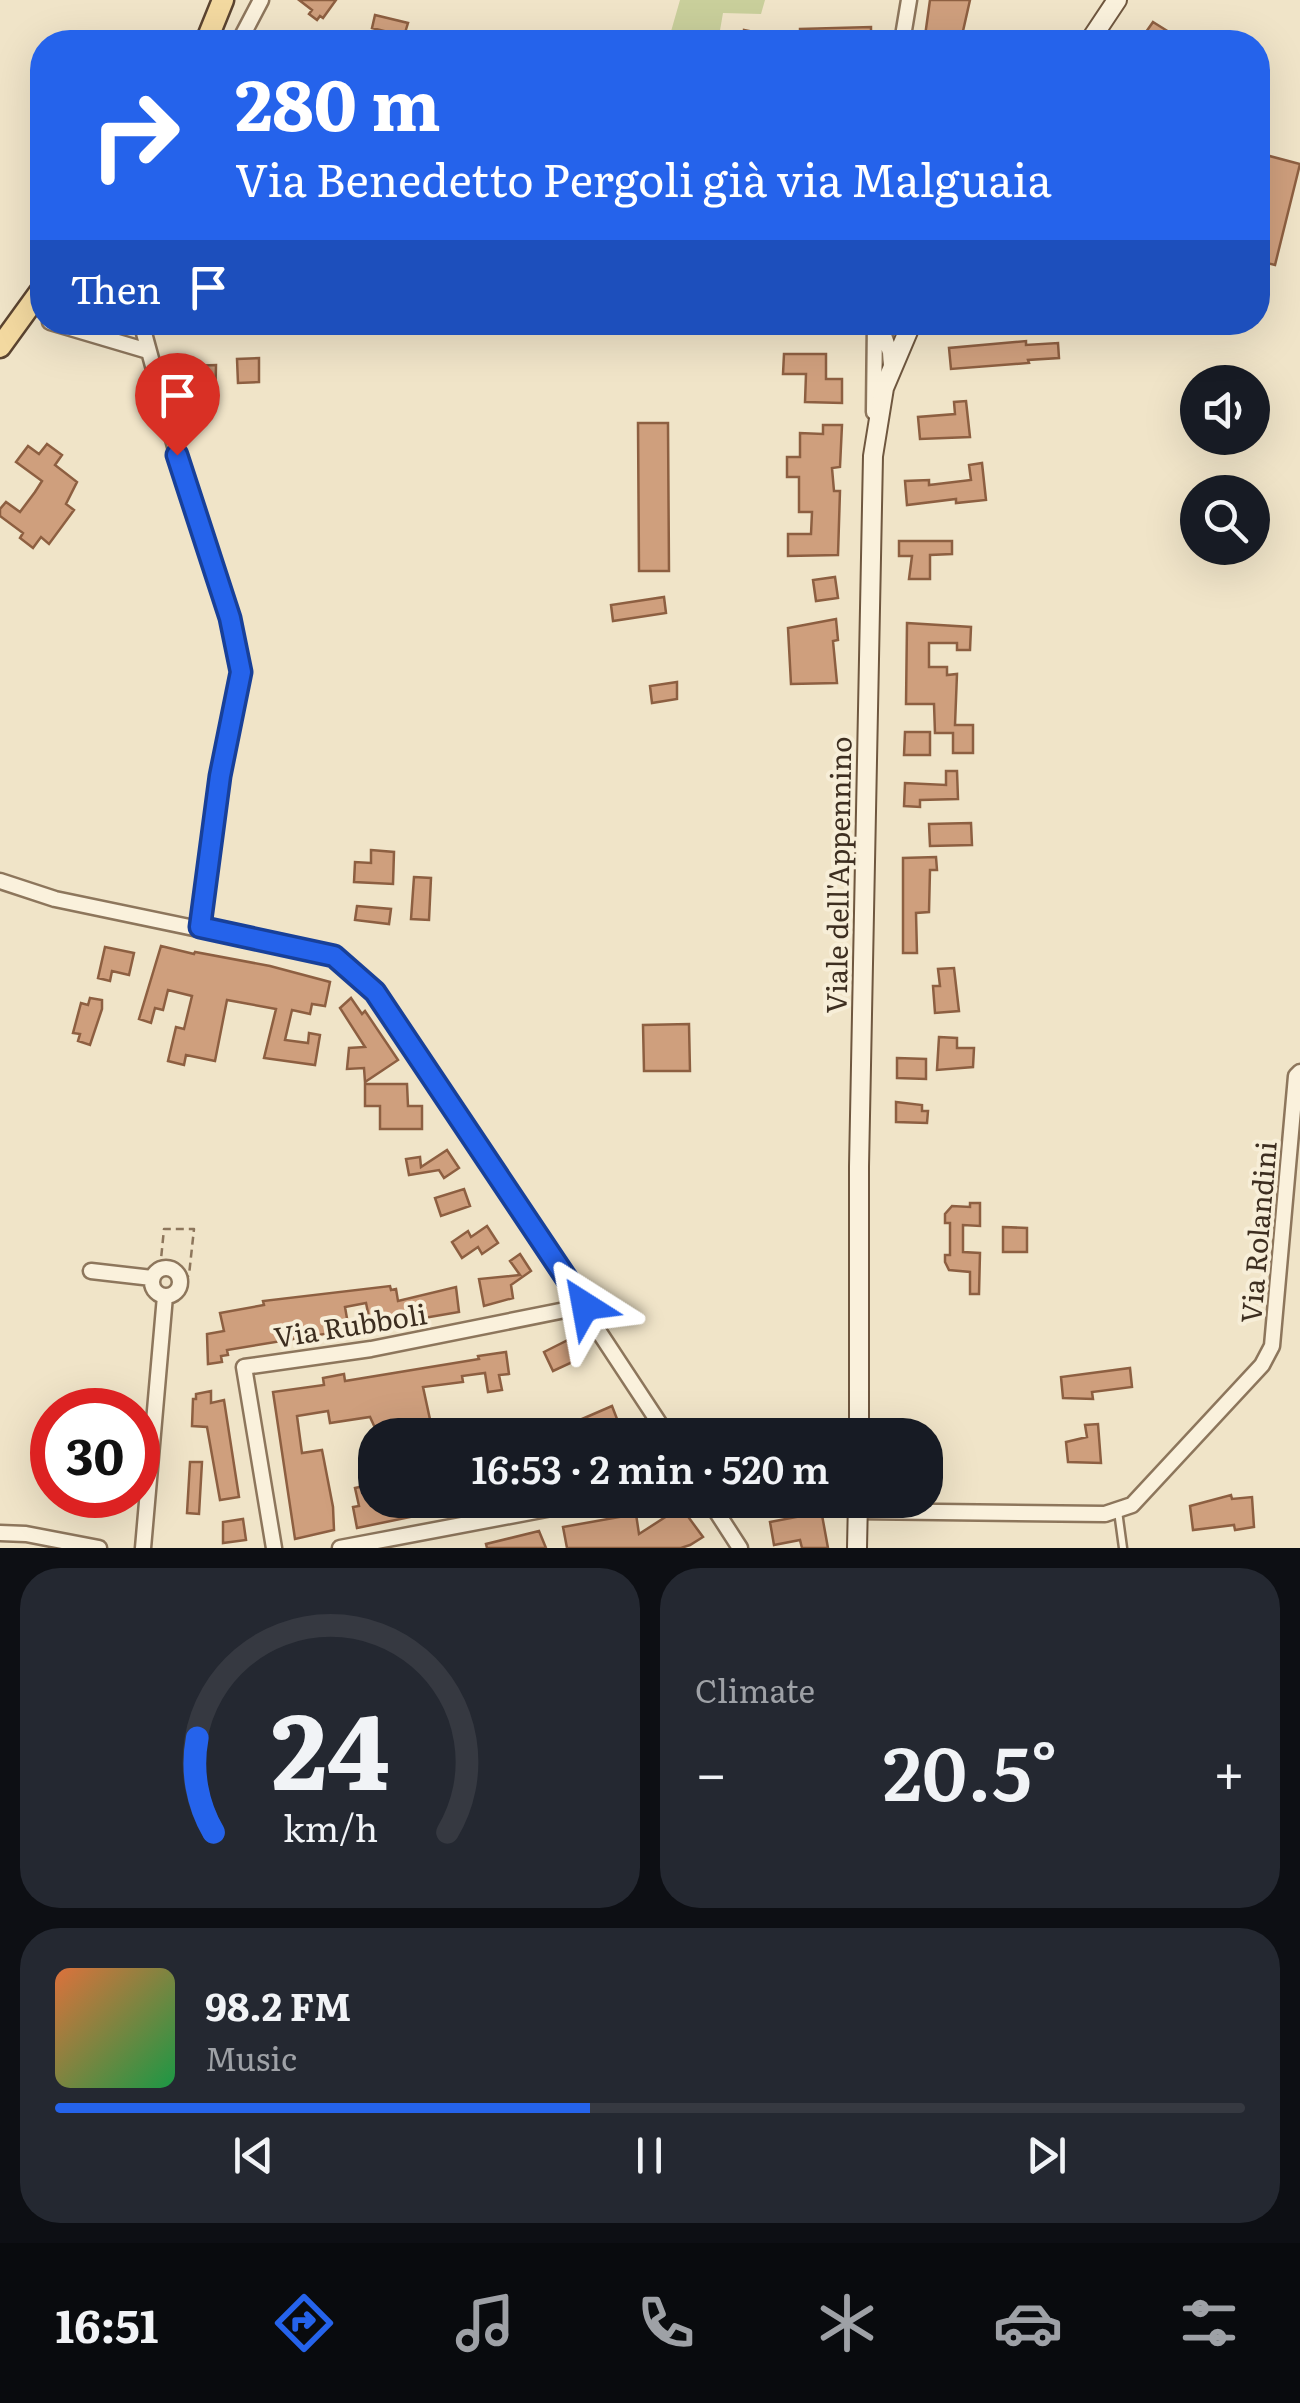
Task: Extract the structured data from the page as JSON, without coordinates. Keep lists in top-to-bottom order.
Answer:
{
  "streets": {
    "main road": ["Viale dell'Appennino"],
    "street": ["Via Rolandini", "Via Rubboli"]
  },
  "page": {
    "turn": ["280 m", "Via Benedetto Pergoli già via Malguaia"],
    "then": "Then",
    "limit": "30",
    "trip": "16:53 · 2 min · 520 m",
    "tile": "Climate",
    "heat": ["−", "20.5°", "+"],
    "song": ["98.2 FM", "Music"],
    "tabs": "16:51",
    "gauge": ["24", "km/h"]
  }
}
